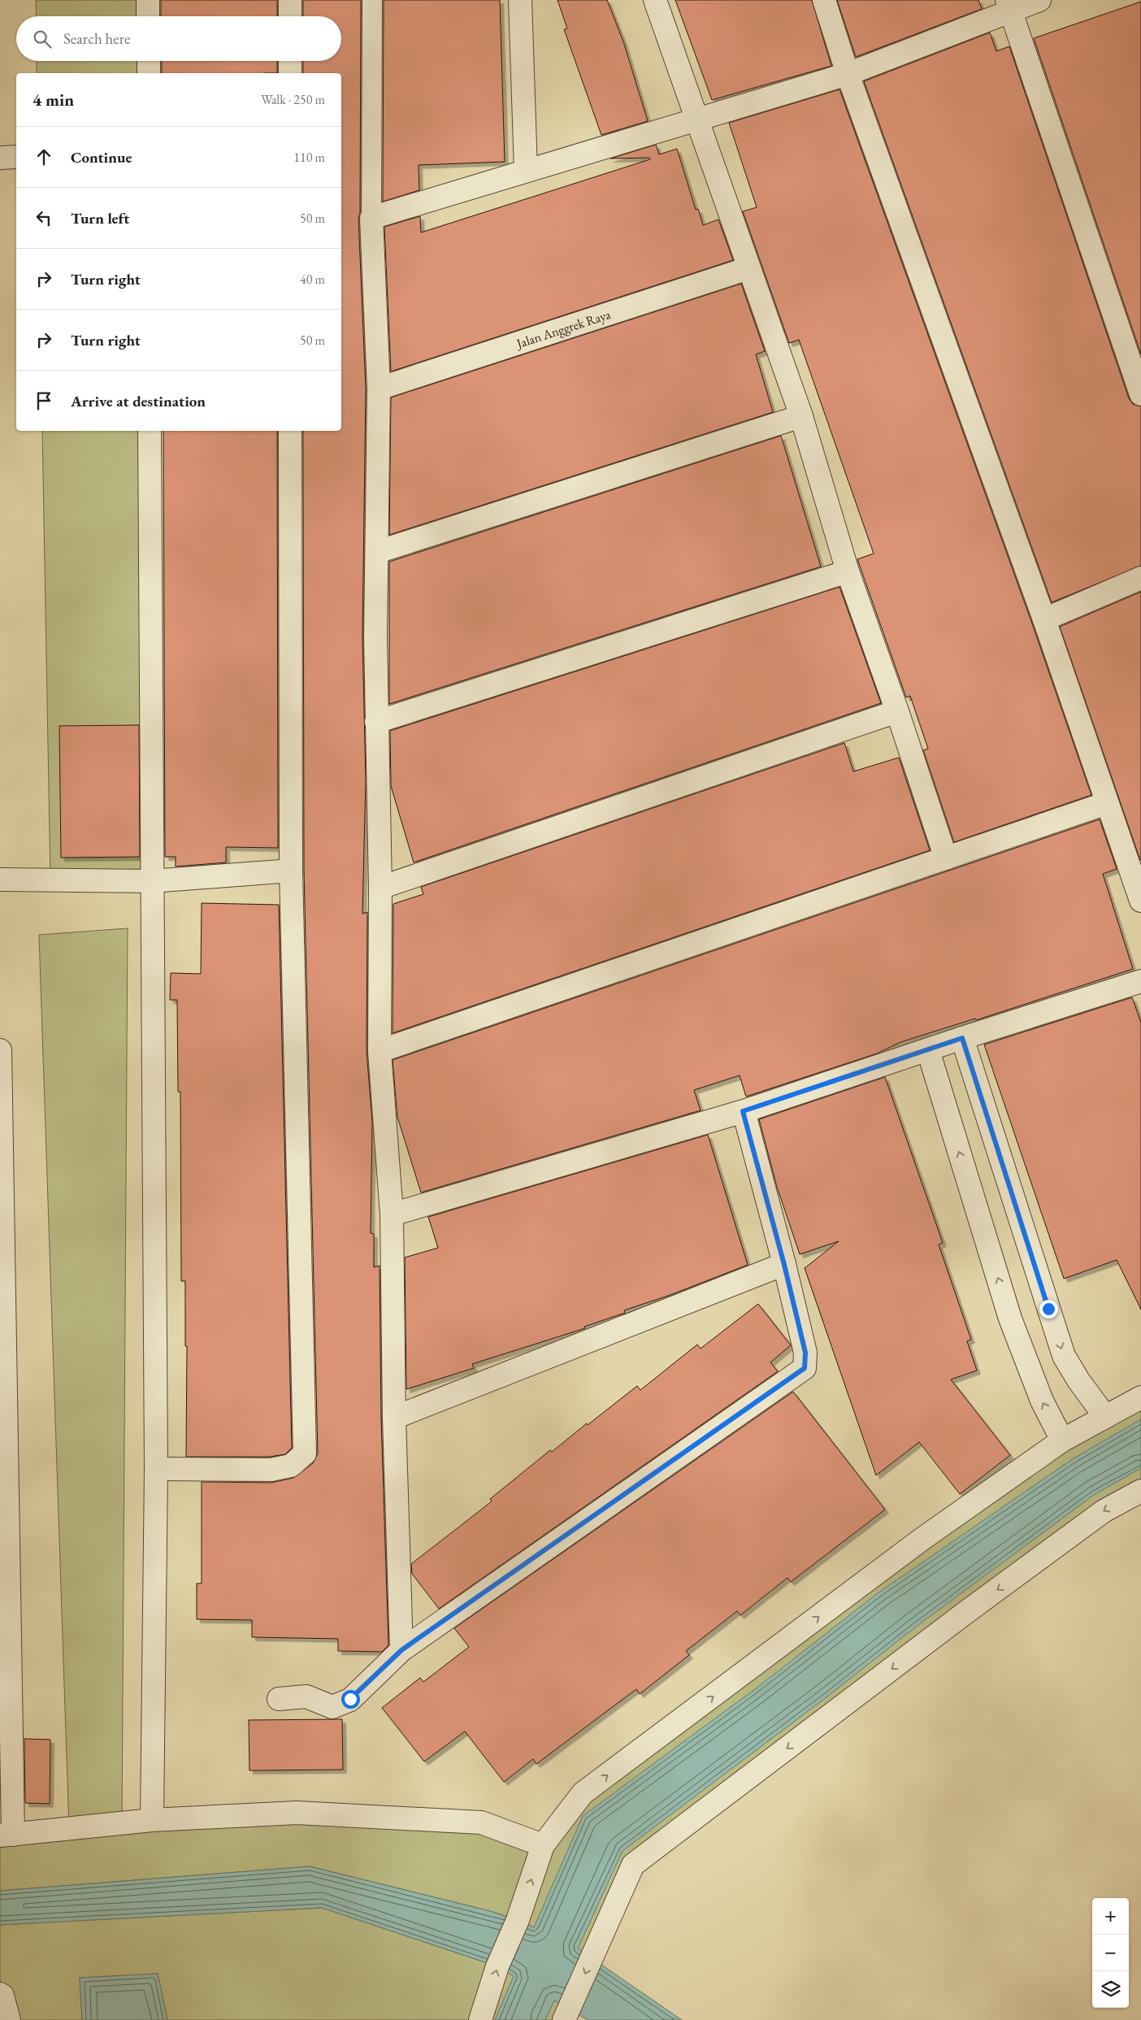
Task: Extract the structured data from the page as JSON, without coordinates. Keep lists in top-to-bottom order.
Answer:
{
  "streets": {
    "street": ["Jalan Anggrek Raya"]
  },
  "page": {
    "search": "Search here",
    "heading": ["4 min", "Walk · 250 m"],
    "list": [
      ["Continue", "110 m"],
      ["Turn left", "50 m"],
      ["Turn right", "40 m"],
      ["Turn right", "50 m"],
      "Arrive at destination"
    ],
    "map_buttons": ["+", "−"]
  }
}
